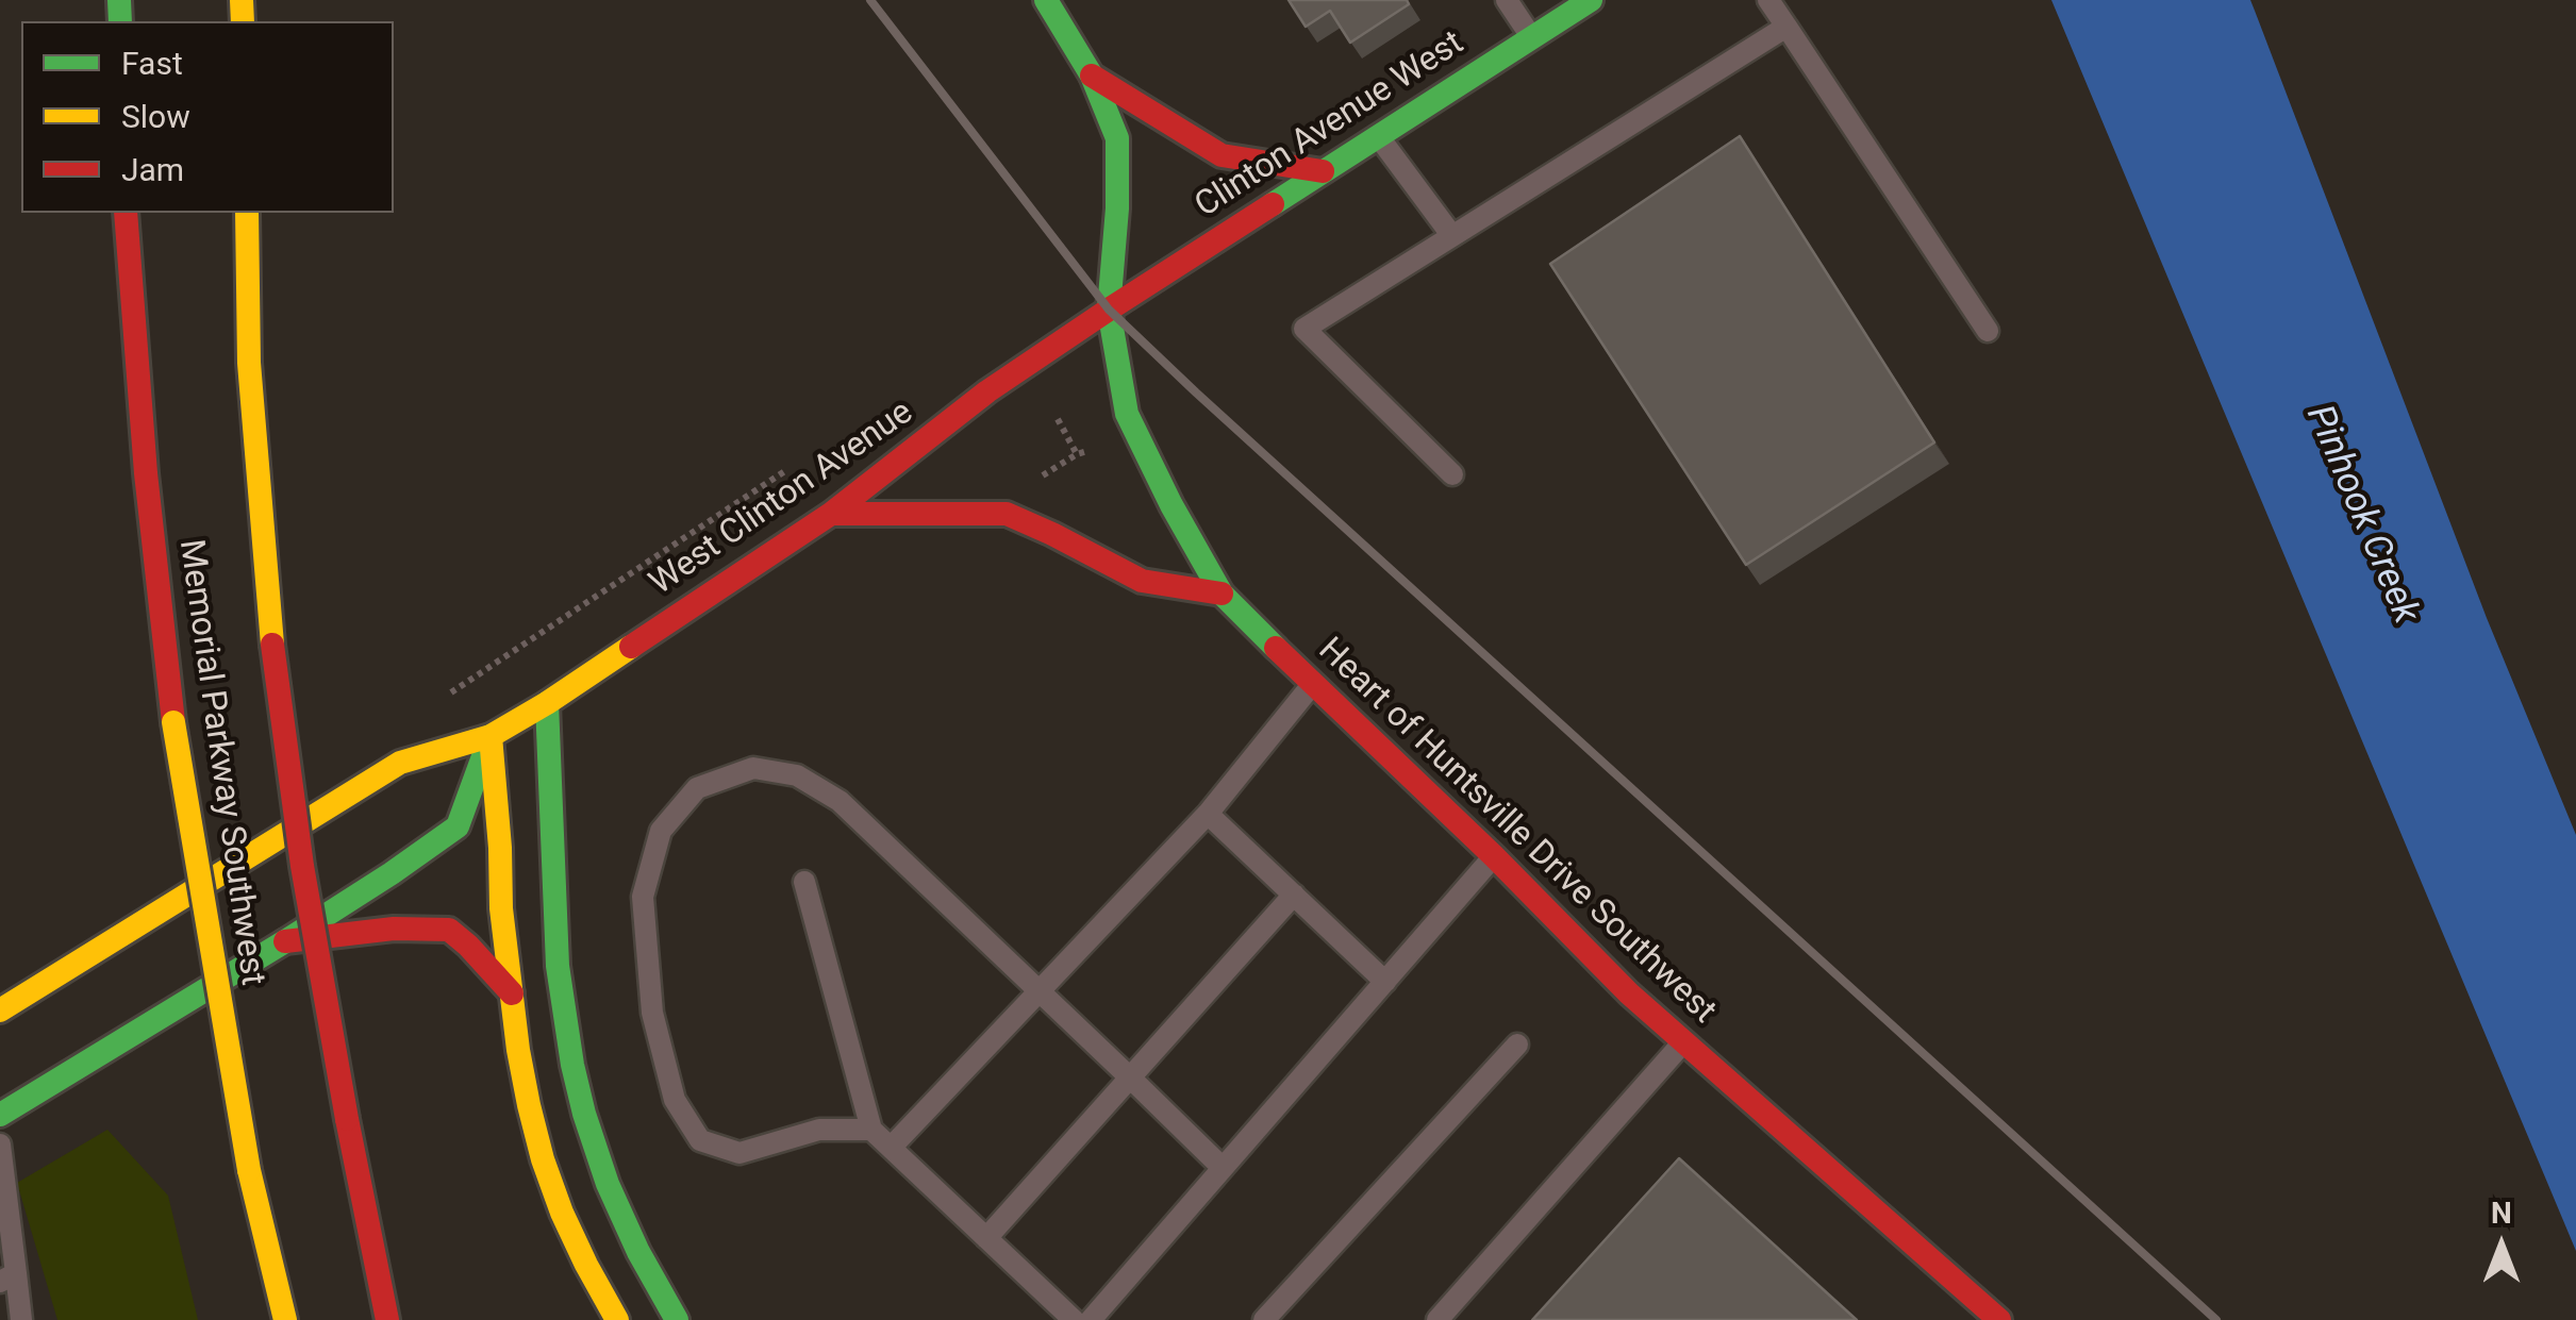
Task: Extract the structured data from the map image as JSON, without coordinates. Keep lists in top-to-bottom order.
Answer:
{
  "streets": {
    "main road": [
      "Clinton Avenue West",
      "West Clinton Avenue",
      "Memorial Parkway Southwest",
      "Heart of Huntsville Drive Southwest"
    ]
  },
  "crossings": [
    ["Clinton Avenue West", "West Clinton Avenue"],
    ["Clinton Avenue West", "Heart of Huntsville Drive Southwest"],
    ["West Clinton Avenue", "Heart of Huntsville Drive Southwest"]
  ],
  "water": ["Pinhook Creek"],
  "legend": ["Fast", "Slow", "Jam"],
  "north": "top"
}
